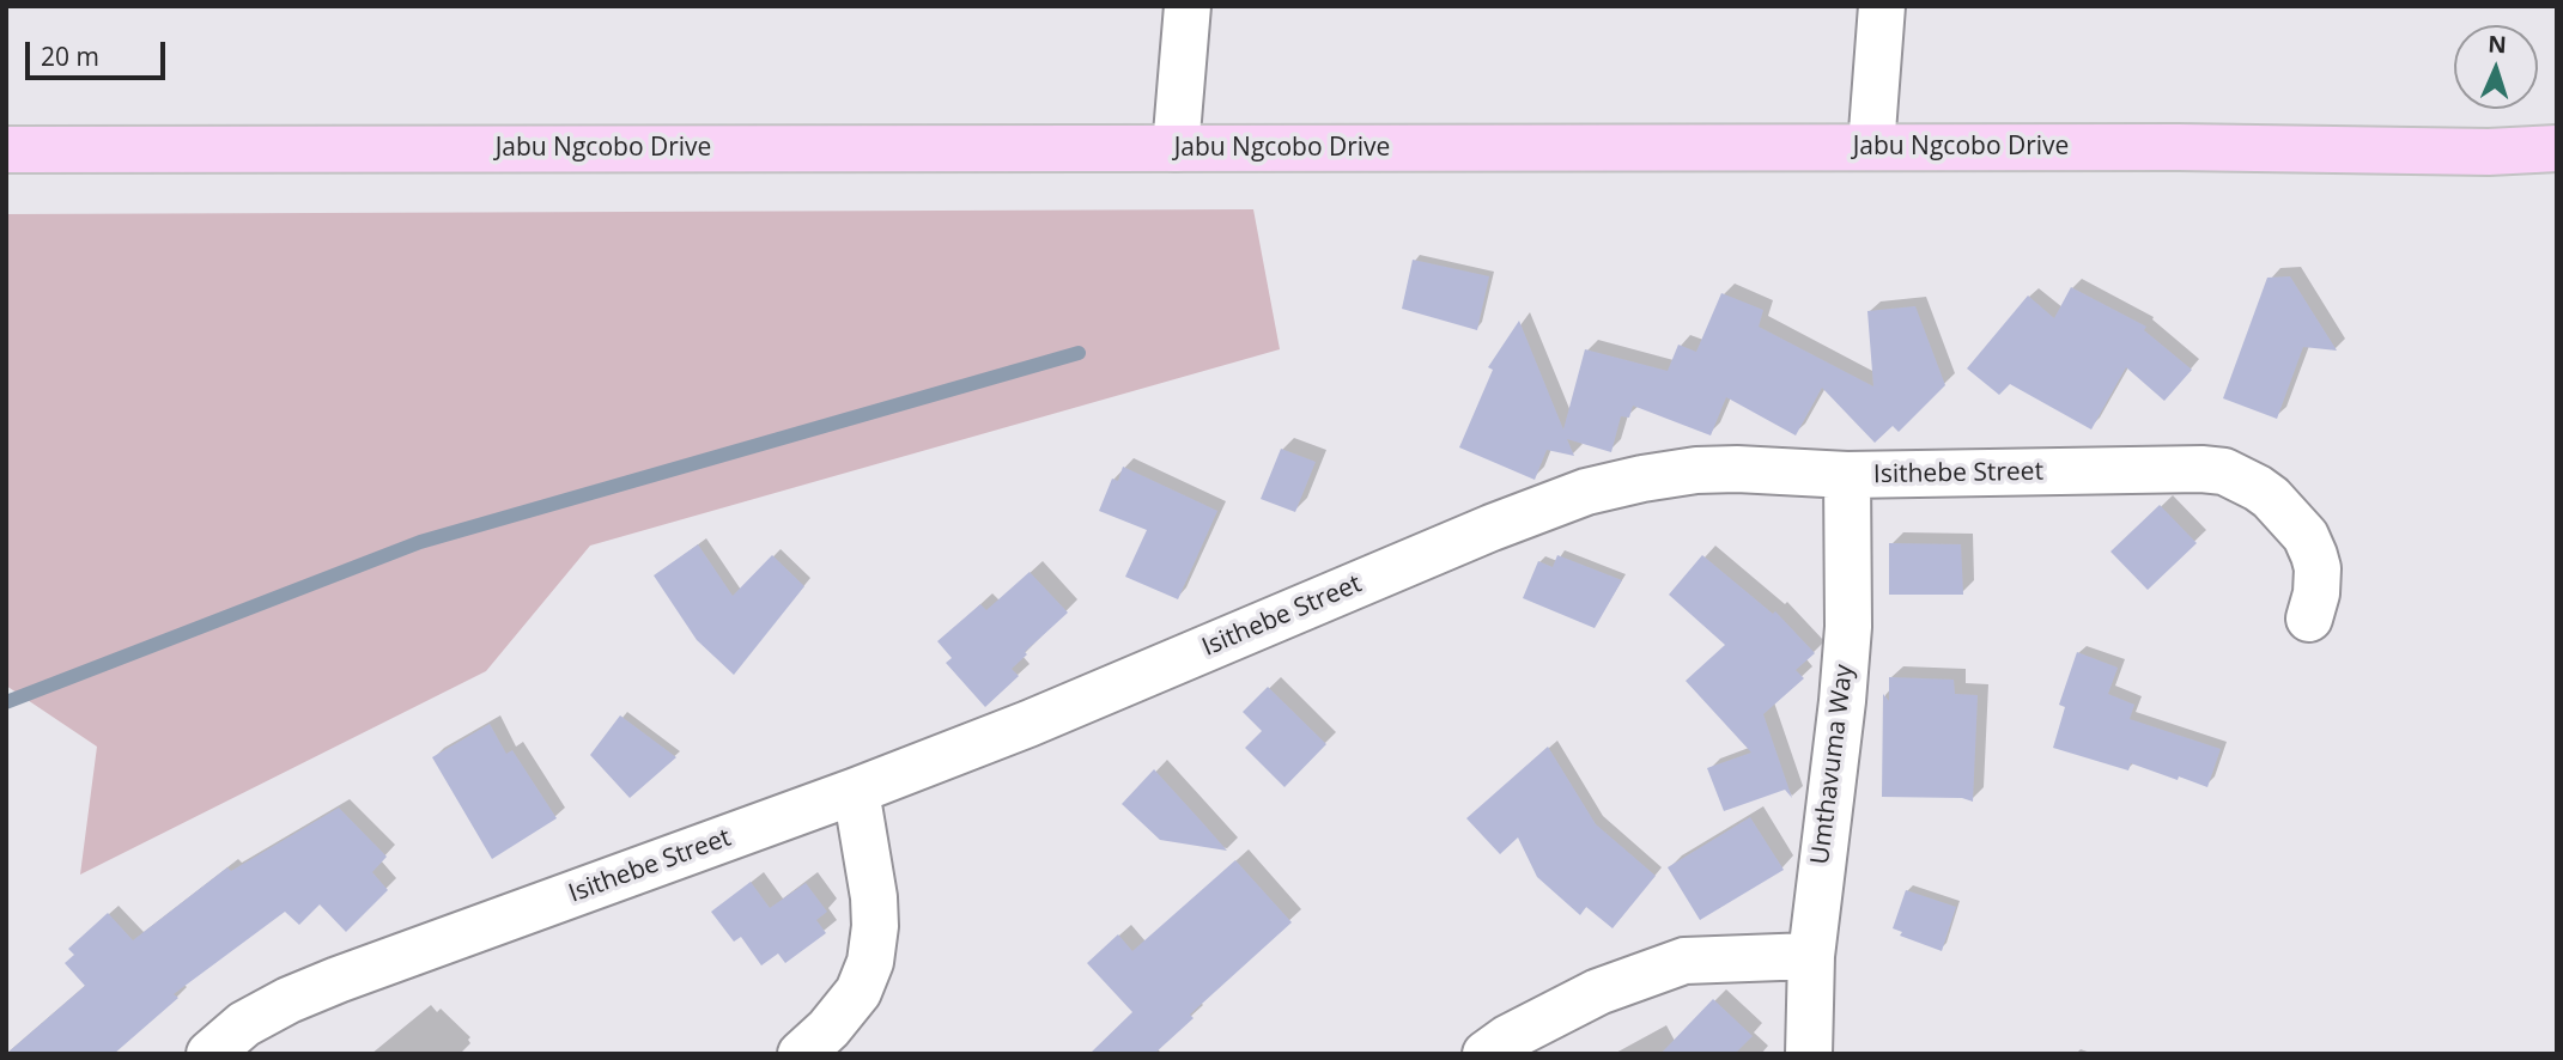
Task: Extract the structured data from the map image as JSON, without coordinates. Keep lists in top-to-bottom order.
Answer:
{
  "streets": {
    "main road": ["Jabu Ngcobo Drive"],
    "street": ["Isithebe Street", "Umthavuma Way"]
  },
  "crossings": [
    ["Isithebe Street", "Umthavuma Way"]
  ],
  "scale_bar": "20 m",
  "north": "top"
}
